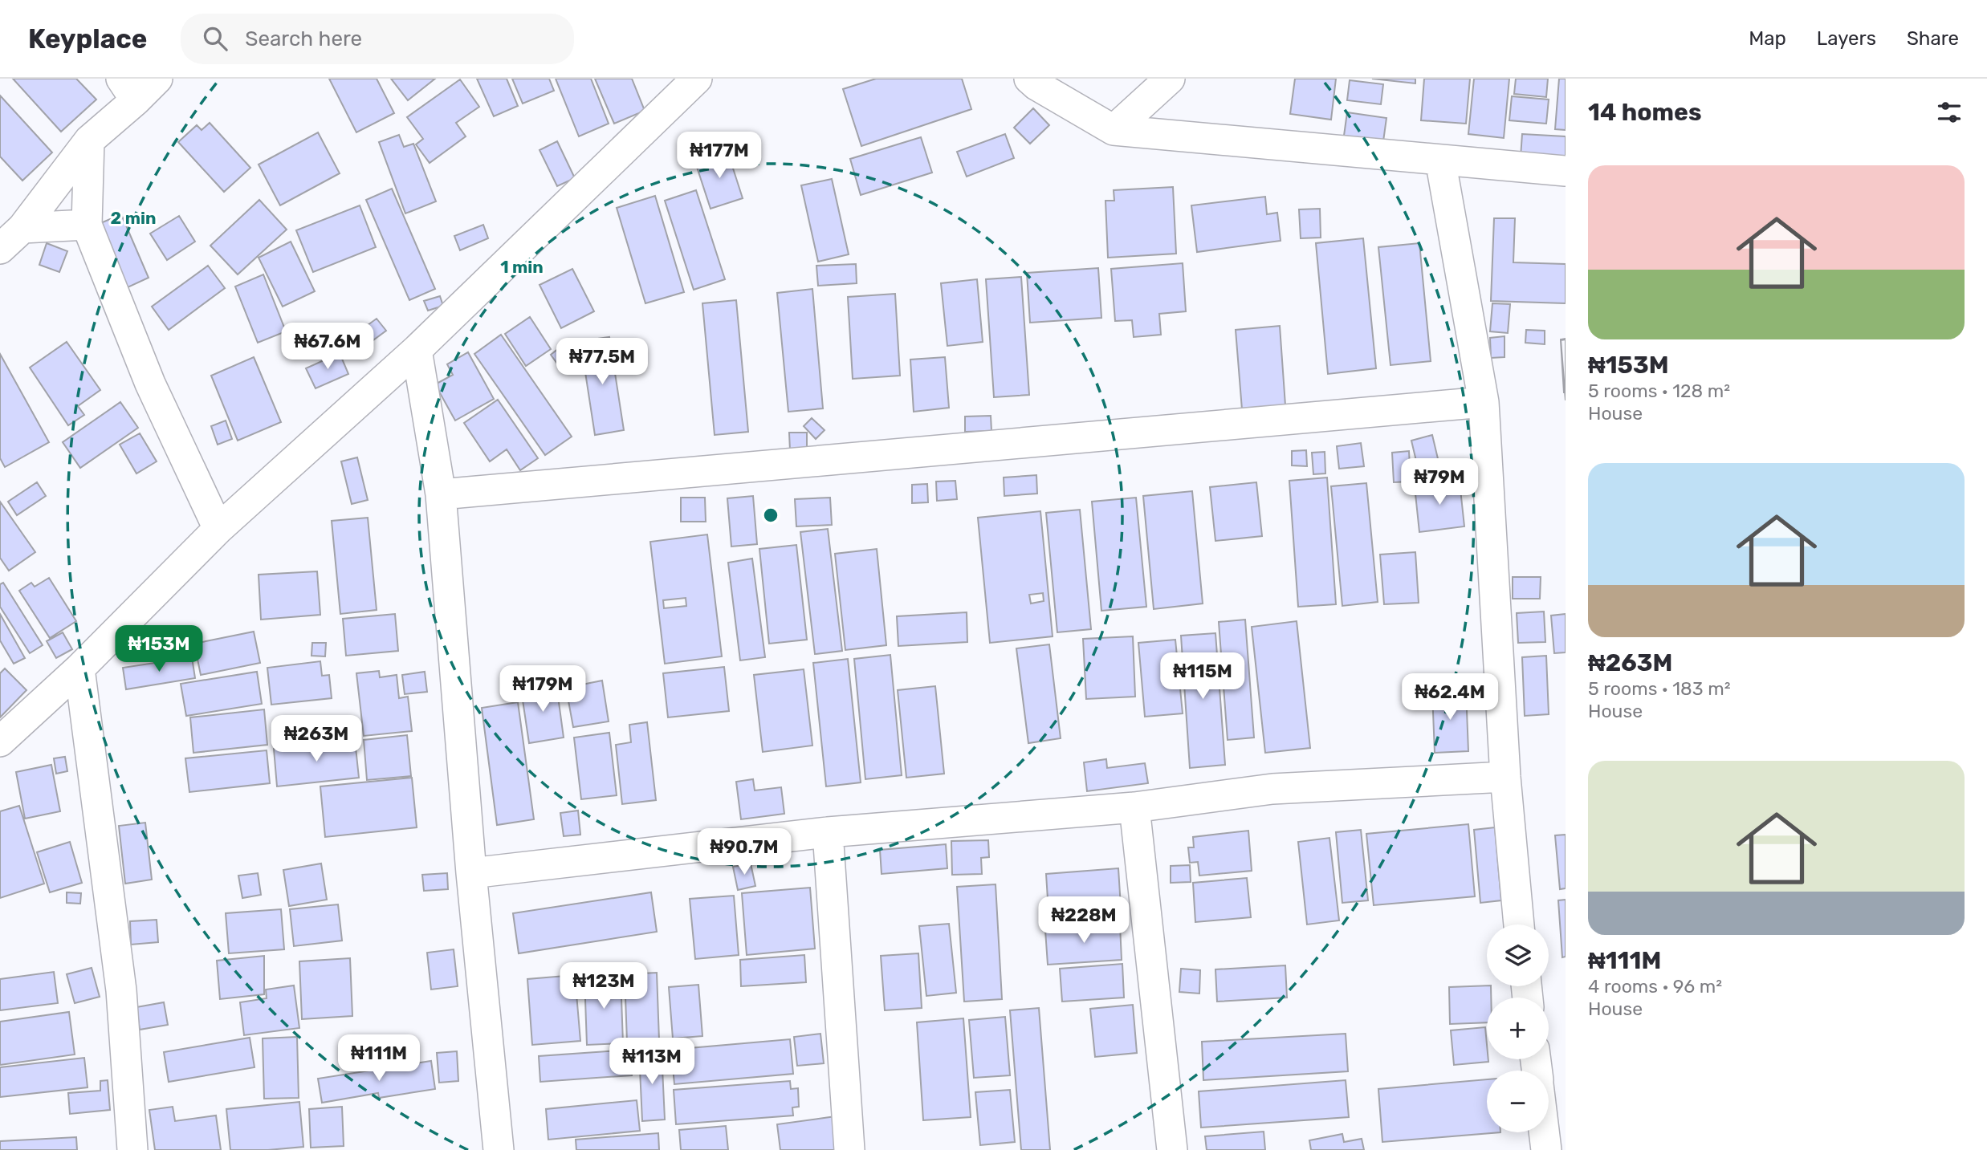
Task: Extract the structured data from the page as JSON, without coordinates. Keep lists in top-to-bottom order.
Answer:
{
  "page": {
    "header": "Keyplace",
    "search": "Search here",
    "nav": ["Map", "Layers", "Share"],
    "heading": "14 homes",
    "price": [
      "₦177M",
      "₦67.6M",
      "₦77.5M",
      "₦79M",
      "₦153M",
      "₦115M",
      "₦179M",
      "₦62.4M",
      "₦263M",
      "₦90.7M",
      "₦228M",
      "₦123M",
      "₦111M",
      "₦113M"
    ],
    "list": [
      {
        "name": "₦153M",
        "note": "5 rooms · 128 m² · House"
      },
      {
        "name": "₦263M",
        "note": "5 rooms · 183 m² · House"
      },
      {
        "name": "₦111M",
        "note": "4 rooms · 96 m² · House"
      }
    ],
    "map_buttons": ["+", "−"]
  },
  "rings": ["2 min", "1 min"]
}
